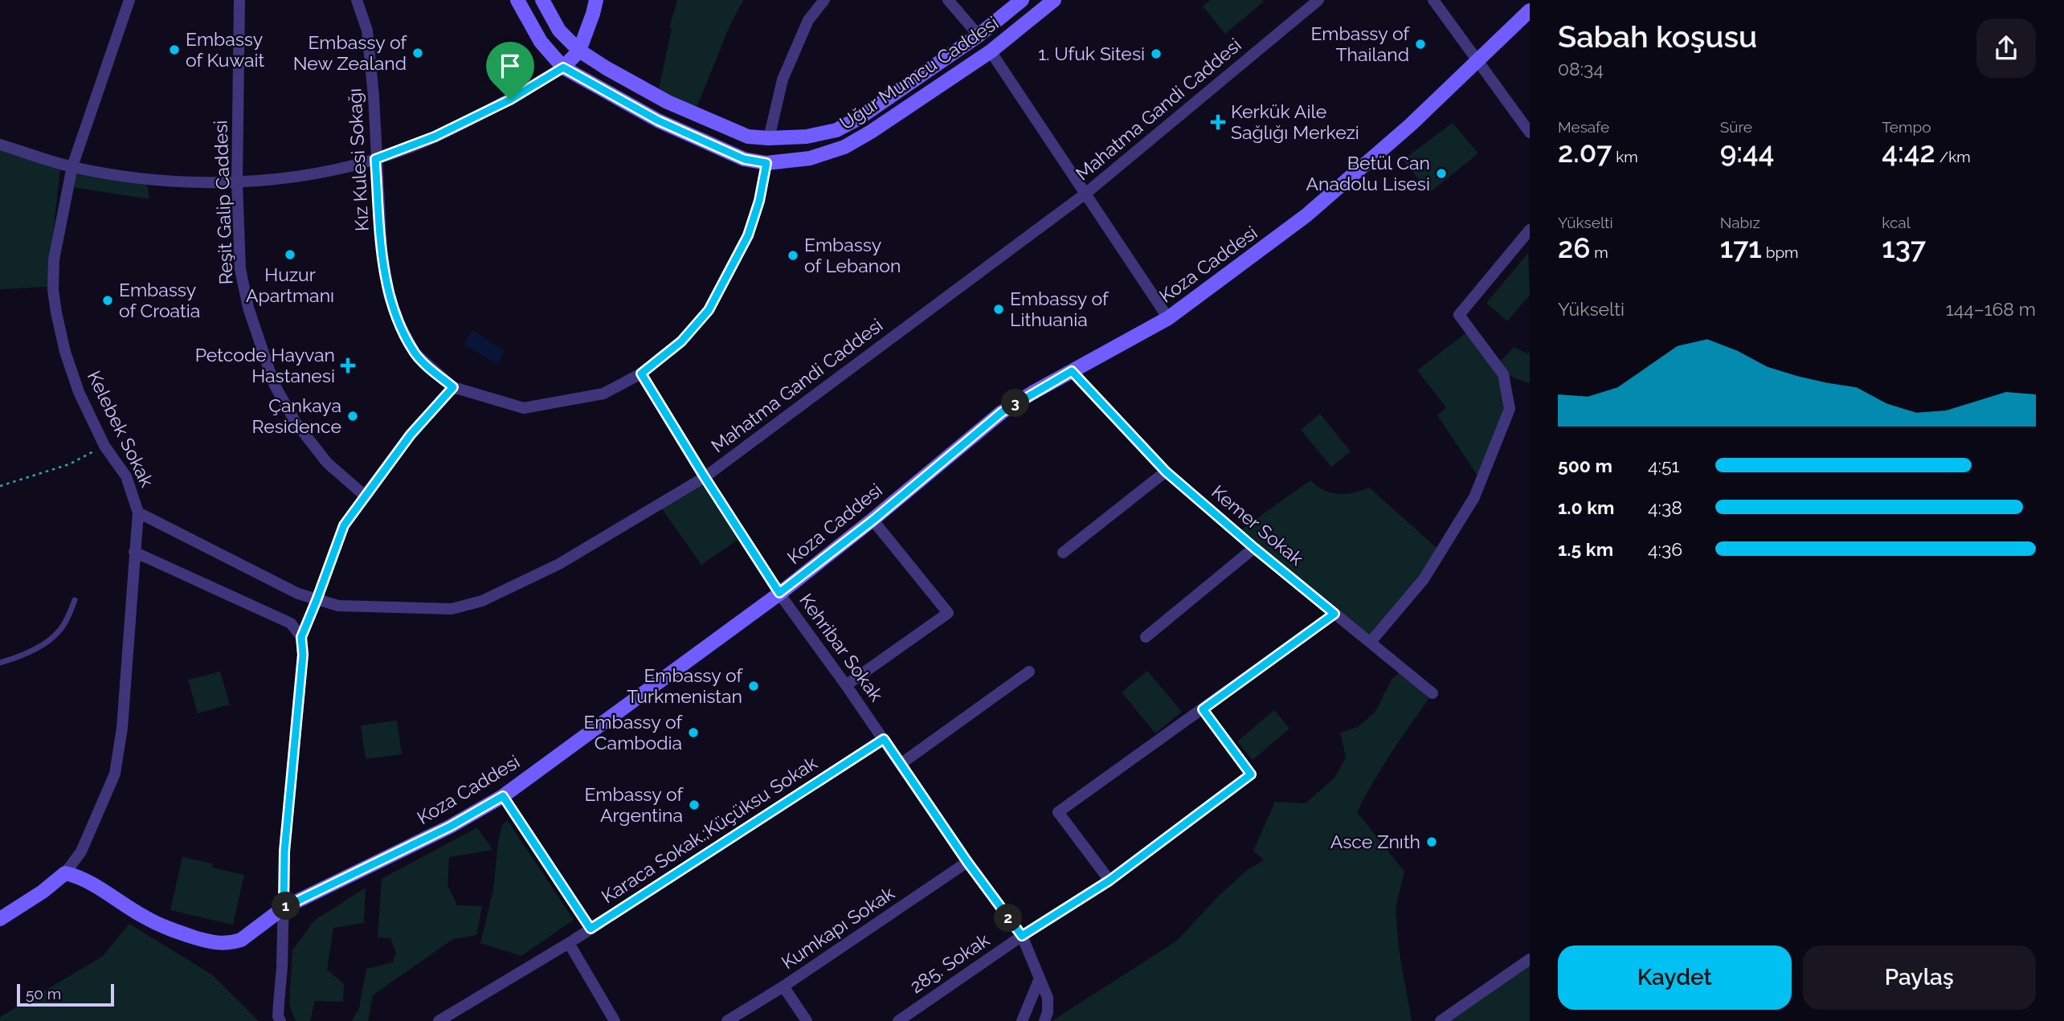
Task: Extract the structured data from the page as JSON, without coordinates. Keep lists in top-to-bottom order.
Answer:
{
  "streets": {
    "street": [
      "Uğur Mumcu Caddesi",
      "Mahatma Gandi Caddesi",
      "Kız Kulesi Sokağı",
      "Reşit Galip Caddesi",
      "Koza Caddesi",
      "Kelebek Sokak",
      "Kemer Sokak",
      "Kehribar Sokak",
      "Karaca Sokak.;Küçüksu Sokak",
      "Kumkapı Sokak",
      "285. Sokak"
    ]
  },
  "crossings": [
    ["Uğur Mumcu Caddesi", "Kız Kulesi Sokağı"],
    ["Mahatma Gandi Caddesi", "Kelebek Sokak"],
    ["Mahatma Gandi Caddesi", "Kehribar Sokak"],
    ["Kız Kulesi Sokağı", "Kehribar Sokak"],
    ["Koza Caddesi", "Kelebek Sokak"],
    ["Koza Caddesi", "Kemer Sokak"],
    ["Koza Caddesi", "Kehribar Sokak"],
    ["Kehribar Sokak", "Karaca Sokak.;Küçüksu Sokak"],
    ["Kehribar Sokak", "Kumkapı Sokak"],
    ["Kehribar Sokak", "285. Sokak"]
  ],
  "places": {
    "other": [
      "Embassy of Thailand",
      "Embassy of Kuwait",
      "Embassy of New Zealand",
      "1. Ufuk Sitesi",
      "Betül Can Anadolu Lisesi",
      "Huzur Apartmanı",
      "Embassy of Lebanon",
      "Embassy of Croatia",
      "Embassy of Lithuania",
      "Çankaya Residence",
      "Embassy of Turkmenistan",
      "Embassy of Cambodia",
      "Embassy of Argentina",
      "Asce Znıth"
    ],
    "health": ["Kerkük Aile Sağlığı Merkezi", "Petcode Hayvan Hastanesi"]
  },
  "scale_bar": "50 m",
  "page": {
    "heading": ["Sabah koşusu", "08:34"],
    "stats": [
      ["Mesafe", "2.07 km"],
      ["Süre", "9:44"],
      ["Tempo", "4:42 /km"],
      ["Yükselti", "26 m"],
      ["Nabız", "171 bpm"],
      ["kcal", "137"]
    ],
    "chart": ["Yükselti", "144–168 m"],
    "pins": ["3", "1", "2"],
    "list": [
      {
        "name": "500 m",
        "note": "4:51"
      },
      {
        "name": "1.0 km",
        "note": "4:38"
      },
      {
        "name": "1.5 km",
        "note": "4:36"
      }
    ],
    "buttons": ["Kaydet", "Paylaş"],
    "scale": "50 m"
  }
}
